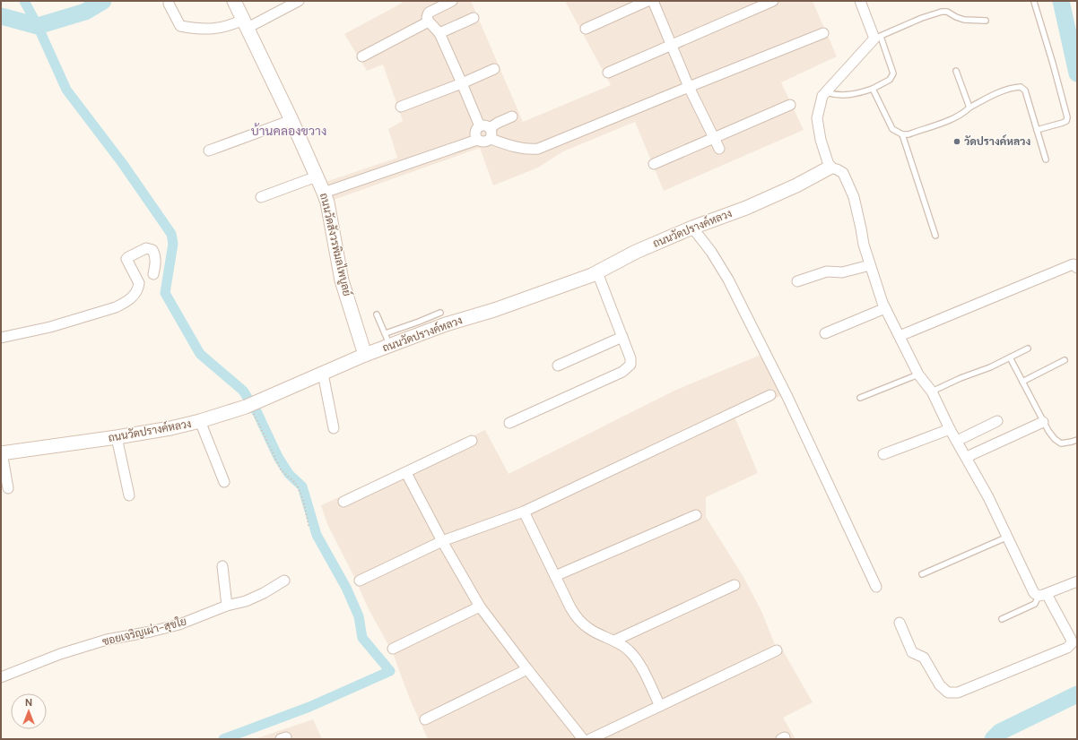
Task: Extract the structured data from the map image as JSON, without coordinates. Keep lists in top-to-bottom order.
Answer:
{
  "streets": {
    "street": ["ถนนวัดปรางค์หลวง", "ถนนวัดสังวรพิมลไพบูลย์", "ซอยเจริญเผ่า-สุขใย"]
  },
  "crossings": [
    ["ถนนวัดปรางค์หลวง", "ถนนวัดสังวรพิมลไพบูลย์"]
  ],
  "districts": ["บ้านคลองขวาง"],
  "places": ["วัดปรางค์หลวง"],
  "north": "top"
}
